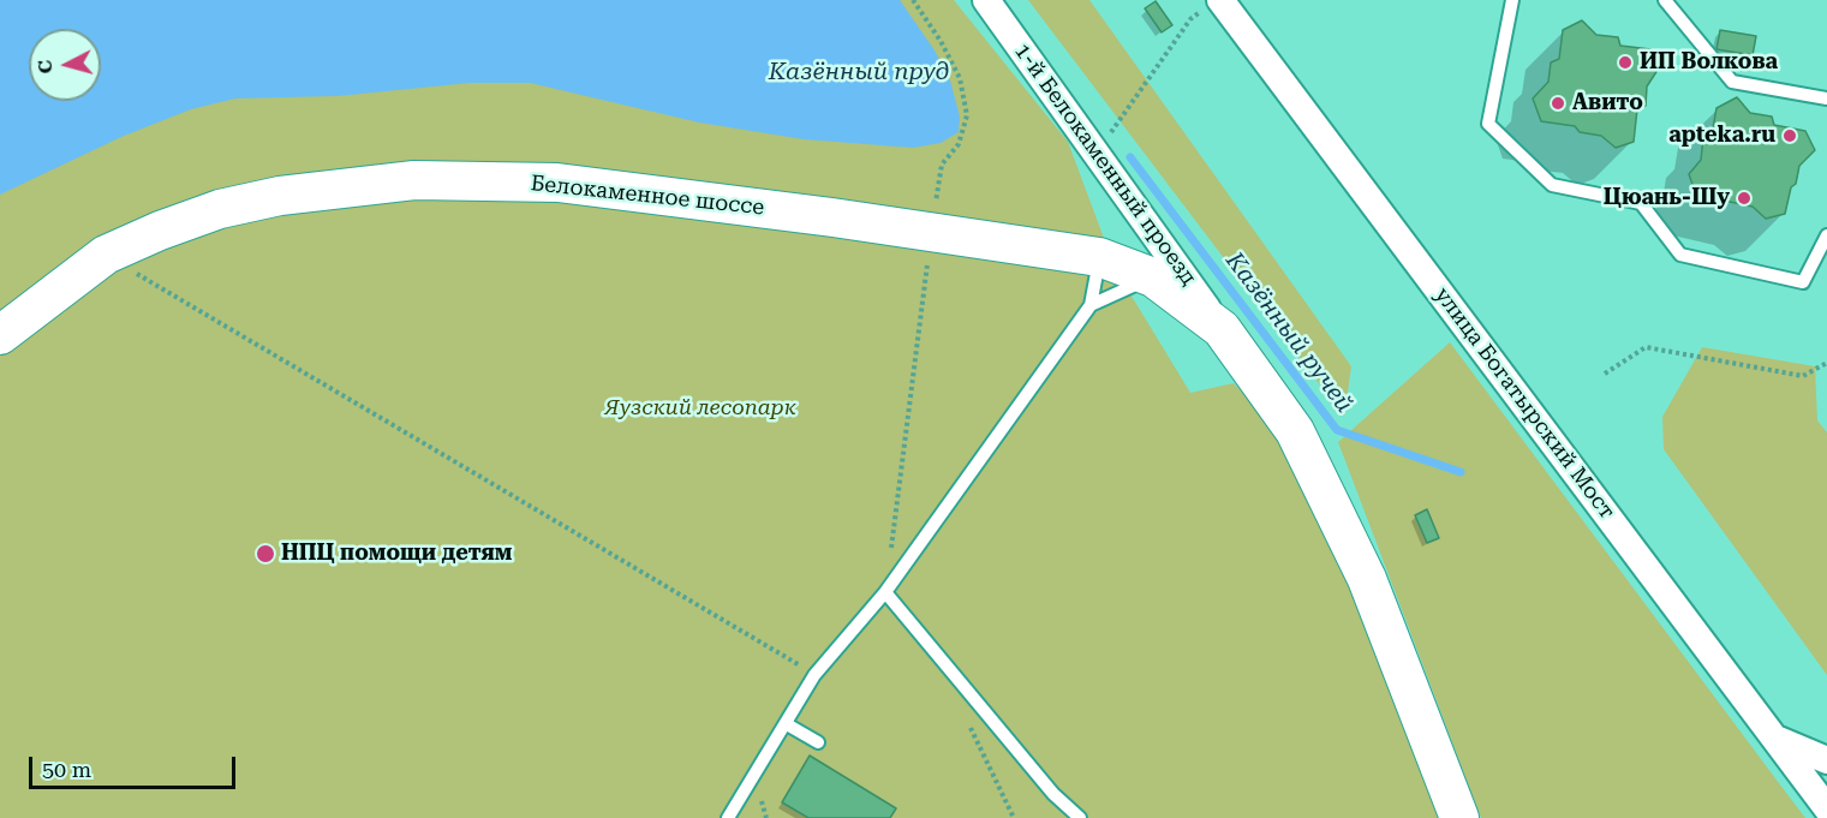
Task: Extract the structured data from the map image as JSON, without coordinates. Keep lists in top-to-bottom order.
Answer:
{
  "streets": {
    "street": ["1-й Белокаменный проезд", "Белокаменное шоссе", "улица Богатырский Мост"]
  },
  "crossings": [
    ["1-й Белокаменный проезд", "Белокаменное шоссе"]
  ],
  "water": ["Казённый пруд", "Казённый ручей"],
  "parks": ["Яузский лесопарк"],
  "places": [
    "ИП Волкова",
    "Авито",
    "apteka.ru",
    "Цюань-Шу",
    "НПЦ помощи детям"
  ],
  "scale_bar": "50 m",
  "north": "left"
}
